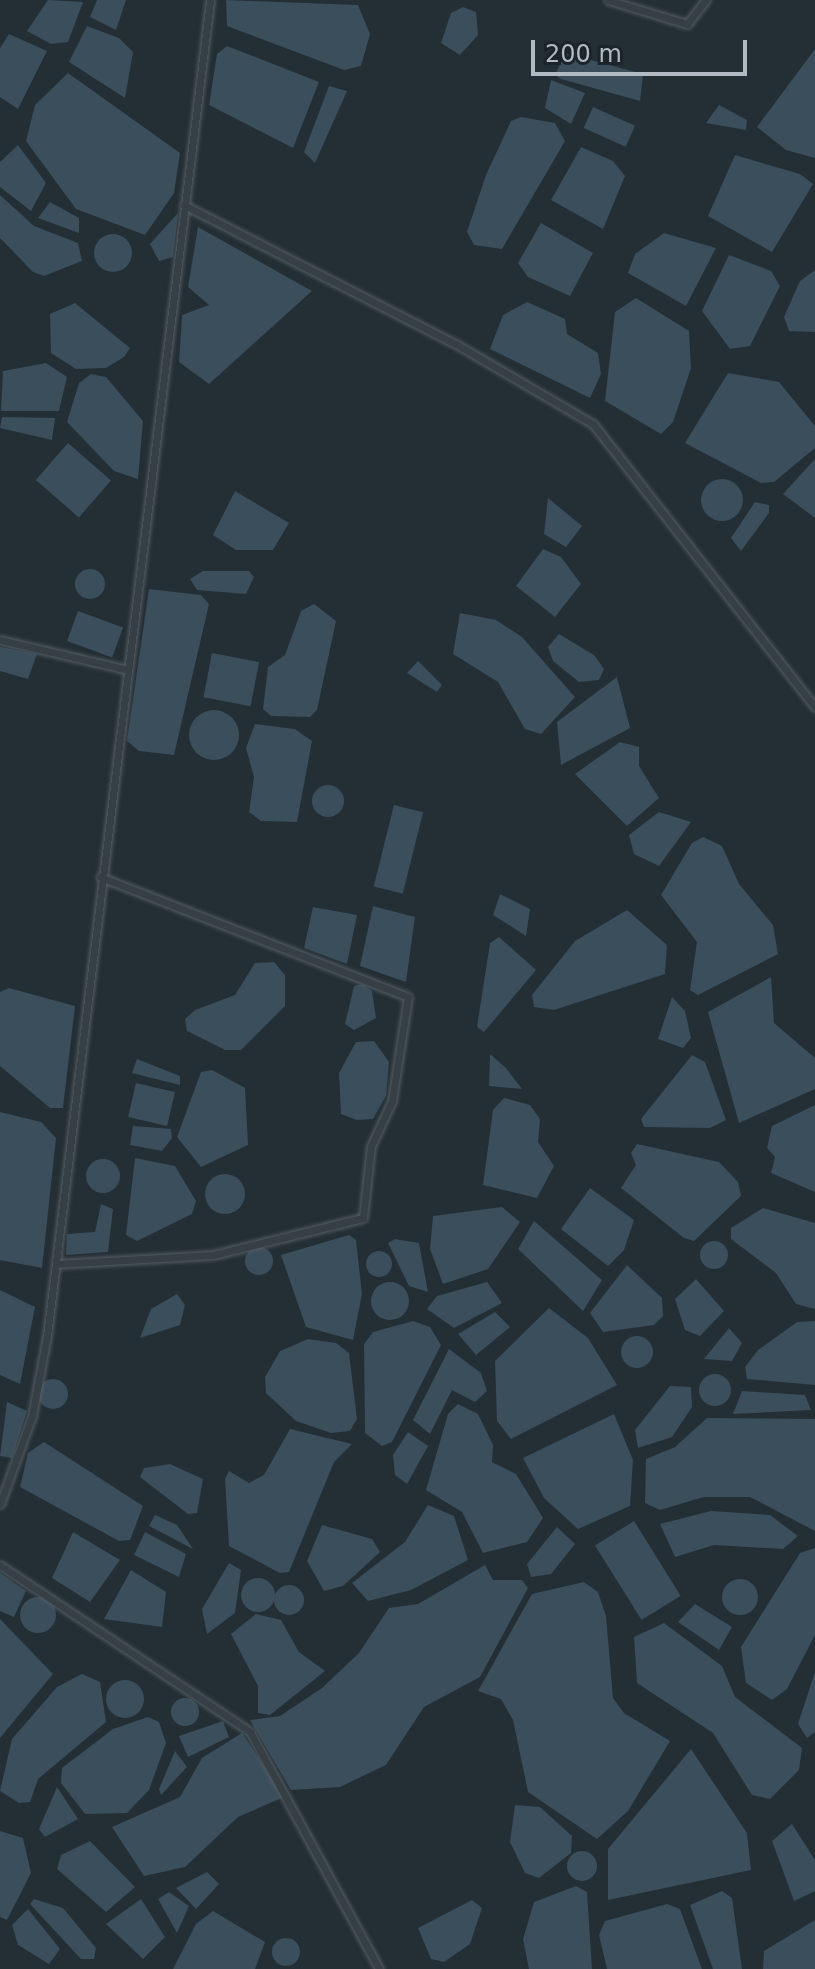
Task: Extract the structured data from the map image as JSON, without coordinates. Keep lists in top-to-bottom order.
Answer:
{
  "scale_bar": "200 m"
}
